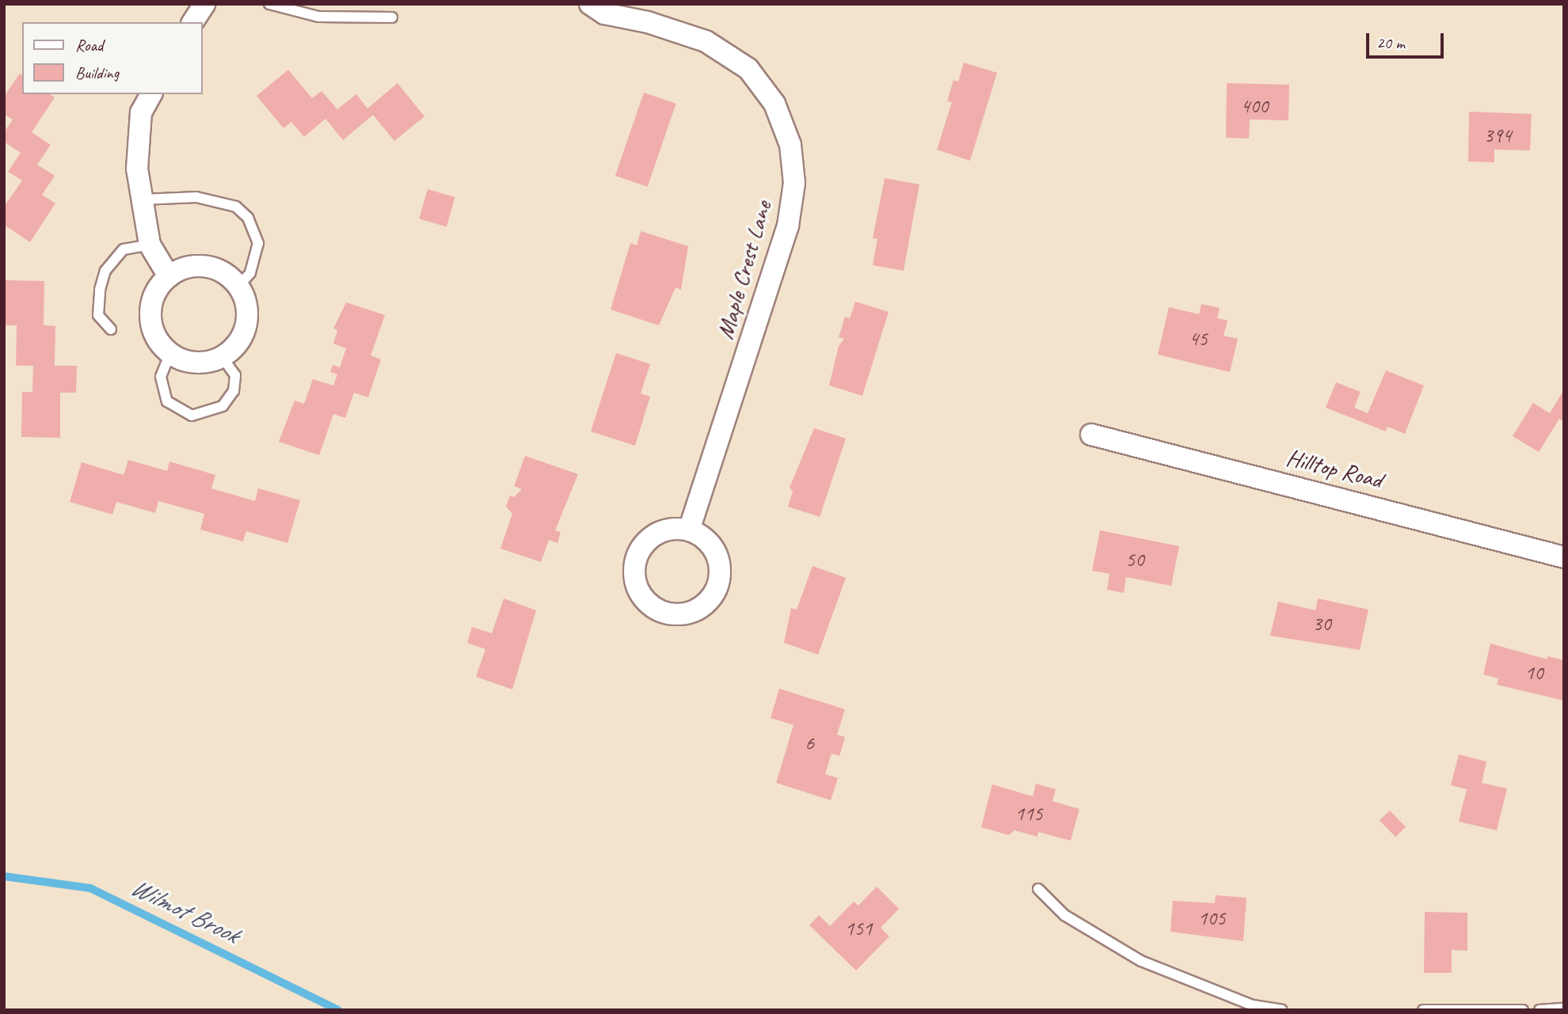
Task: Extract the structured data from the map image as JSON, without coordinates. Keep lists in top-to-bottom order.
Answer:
{
  "streets": {
    "street": ["Maple Crest Lane", "Hilltop Road"]
  },
  "water": ["Wilmot Brook"],
  "house_numbers": [
    "400",
    "394",
    "45",
    "50",
    "30",
    "10",
    "6",
    "115",
    "105",
    "151"
  ],
  "legend": ["Road", "Building"],
  "scale_bar": "20 m"
}
